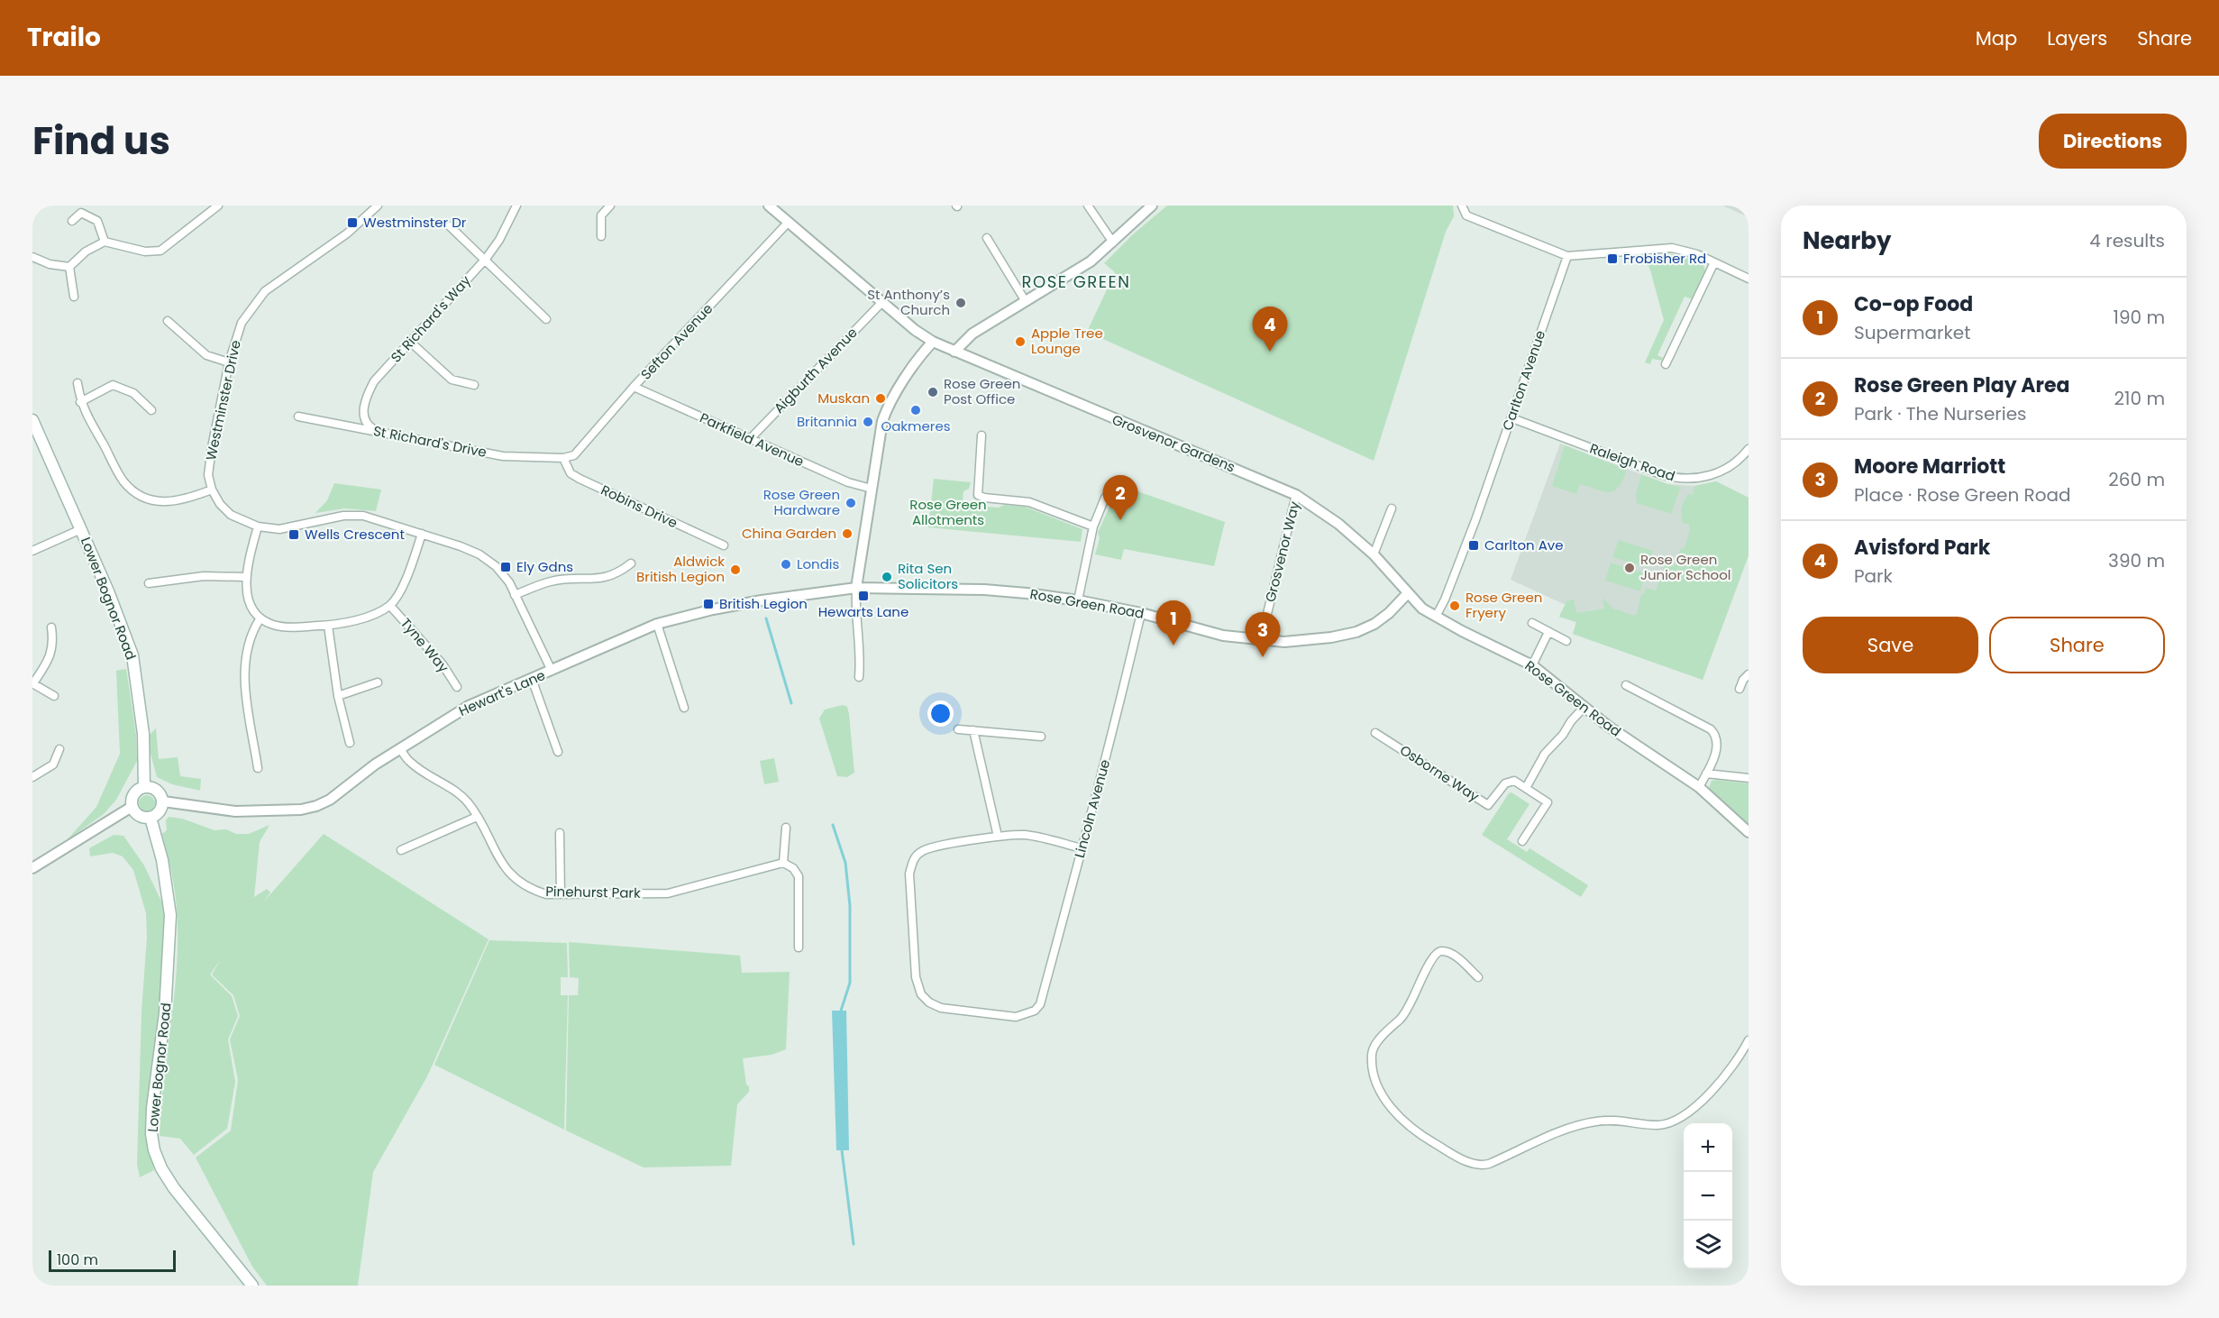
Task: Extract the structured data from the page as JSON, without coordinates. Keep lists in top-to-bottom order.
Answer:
{
  "streets": {
    "main road": ["Lower Bognor Road"],
    "street": [
      "St Richard's Way",
      "Sefton Avenue",
      "Aigburth Avenue",
      "Carlton Avenue",
      "Westminster Drive",
      "Parkfield Avenue",
      "St Richard's Drive",
      "Grosvenor Gardens",
      "Raleigh Road",
      "Robins Drive",
      "Grosvenor Way",
      "Rose Green Road",
      "Tyne Way",
      "Hewart's Lane",
      "Osborne Way",
      "Lincoln Avenue",
      "Pinehurst Park"
    ]
  },
  "crossings": [
    ["St Richard's Way", "St Richard's Drive"],
    ["Sefton Avenue", "Parkfield Avenue"],
    ["Sefton Avenue", "St Richard's Drive"],
    ["Sefton Avenue", "Grosvenor Gardens"],
    ["Sefton Avenue", "Robins Drive"],
    ["Aigburth Avenue", "Parkfield Avenue"],
    ["Aigburth Avenue", "Grosvenor Gardens"],
    ["Carlton Avenue", "Raleigh Road"],
    ["Carlton Avenue", "Rose Green Road"],
    ["Westminster Drive", "Hewart's Lane"],
    ["St Richard's Drive", "Robins Drive"],
    ["Grosvenor Gardens", "Grosvenor Way"],
    ["Grosvenor Gardens", "Rose Green Road"],
    ["Grosvenor Way", "Rose Green Road"],
    ["Lower Bognor Road", "Hewart's Lane"],
    ["Rose Green Road", "Hewart's Lane"],
    ["Rose Green Road", "Lincoln Avenue"],
    ["Hewart's Lane", "Pinehurst Park"]
  ],
  "districts": ["ROSE GREEN"],
  "parks": ["Rose Green Allotments"],
  "places": {
    "transit": [
      "Westminster Dr",
      "Frobisher Rd",
      "Wells Crescent",
      "Carlton Ave",
      "Ely Gdns",
      "Hewarts Lane",
      "British Legion"
    ],
    "other": [
      "St Anthony’s Church",
      "Apple Tree Lounge",
      "Rose Green Post Office",
      "Muskan",
      "Oakmeres",
      "Britannia",
      "Rose Green Hardware",
      "China Garden",
      "Londis",
      "Rose Green Junior School",
      "Aldwick British Legion",
      "Rita Sen Solicitors",
      "Rose Green Fryery"
    ]
  },
  "scale_bar": "100 m",
  "page": {
    "header": "Trailo",
    "nav": ["Map", "Layers", "Share"],
    "title": "Find us",
    "buttons": [
      "Directions",
      ["Save", "Share"]
    ],
    "heading": ["Nearby", "4 results"],
    "list": [
      {
        "mark": "1",
        "name": "Co-op Food",
        "note": "Supermarket",
        "value": "190 m"
      },
      {
        "mark": "2",
        "name": "Rose Green Play Area",
        "note": "Park · The Nurseries",
        "value": "210 m"
      },
      {
        "mark": "3",
        "name": "Moore Marriott",
        "note": "Place · Rose Green Road",
        "value": "260 m"
      },
      {
        "mark": "4",
        "name": "Avisford Park",
        "note": "Park",
        "value": "390 m"
      }
    ],
    "pins": [
      "4",
      "2",
      "1",
      "3"
    ],
    "map_buttons": ["+", "−"],
    "scale": "100 m"
  }
}
